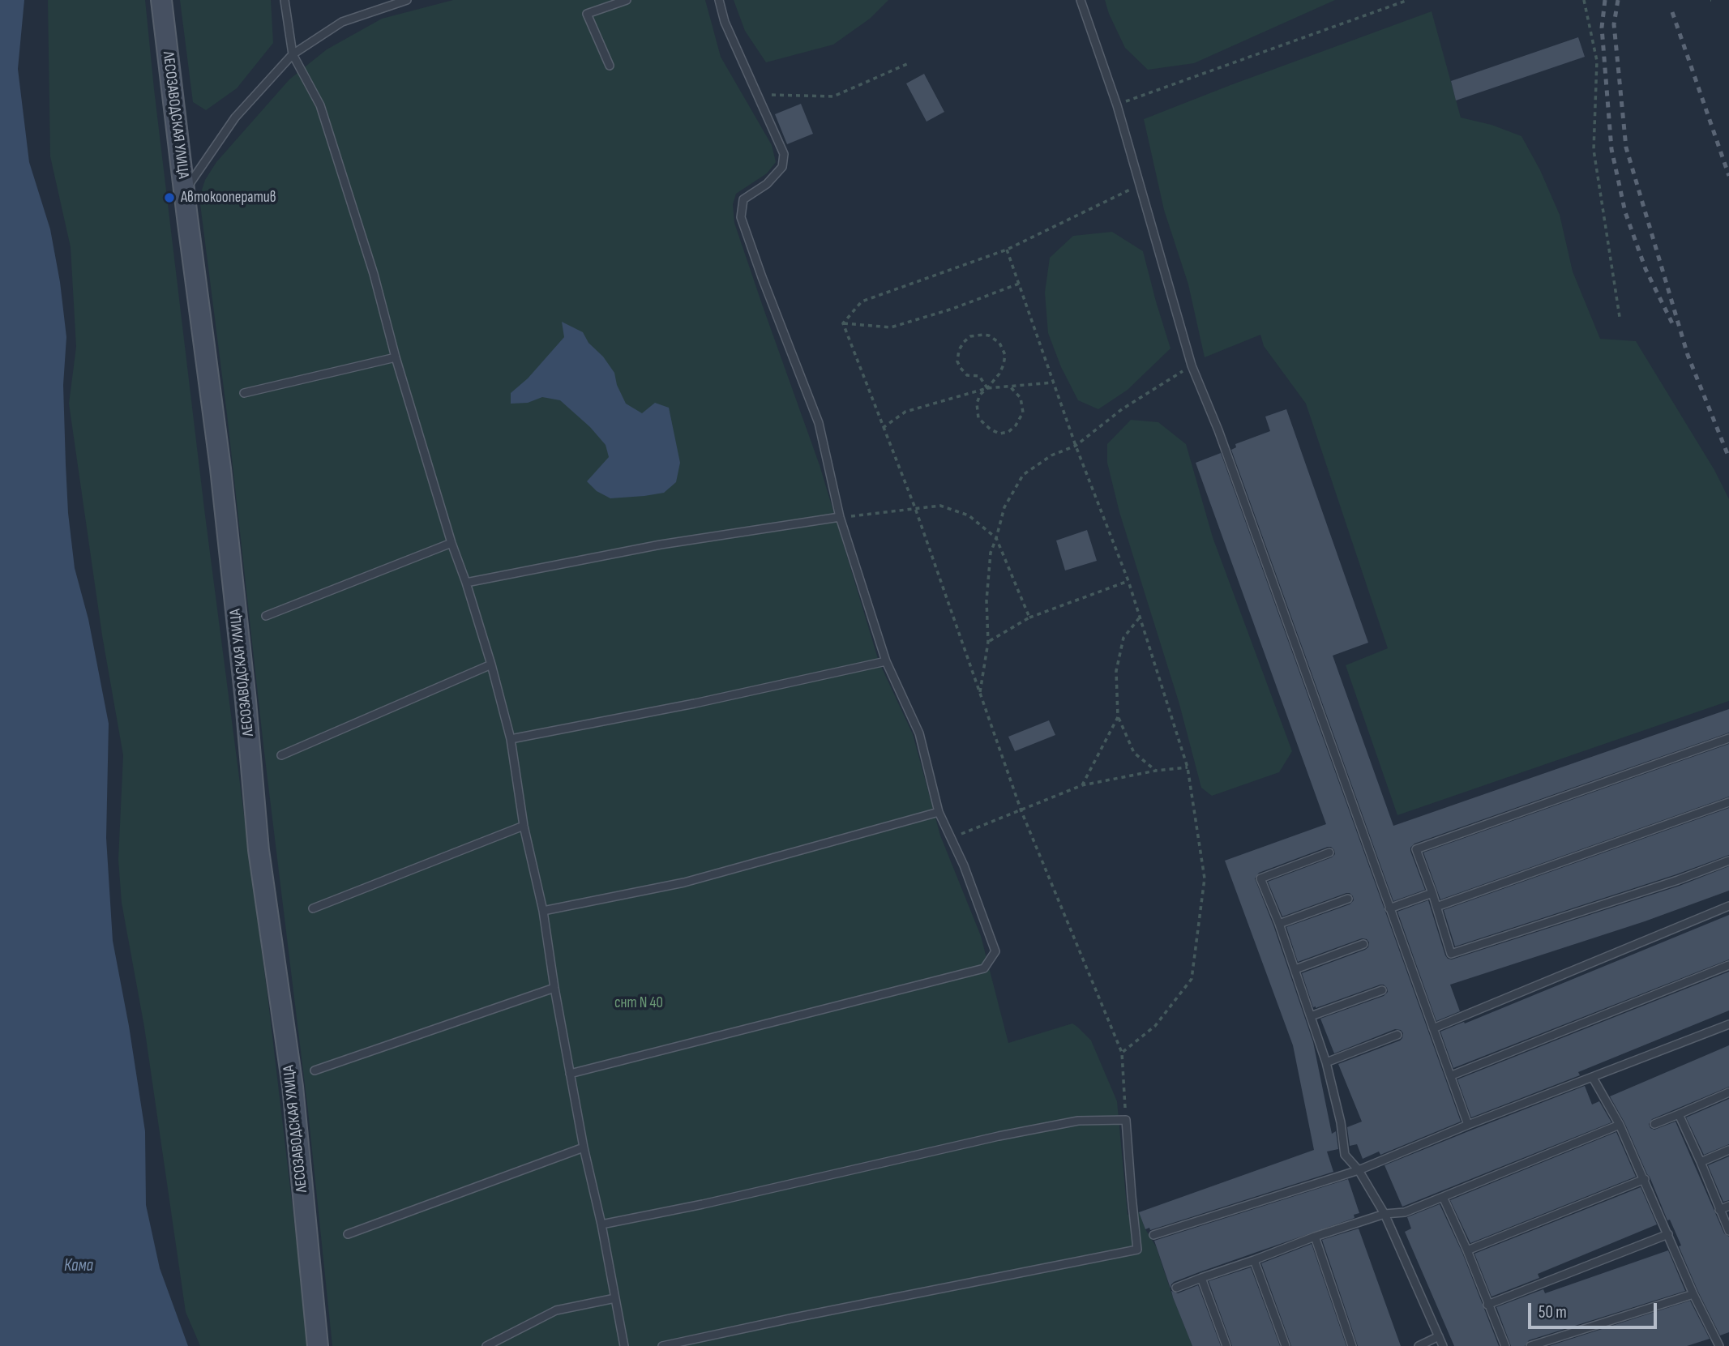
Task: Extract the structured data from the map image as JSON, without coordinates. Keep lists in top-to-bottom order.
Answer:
{
  "streets": {
    "street": ["ЛЕСОЗАВОДСКАЯ УЛИЦА"]
  },
  "water": ["Кама"],
  "parks": ["снт N 40"],
  "places": ["Автокооператив"],
  "scale_bar": "50 m"
}
